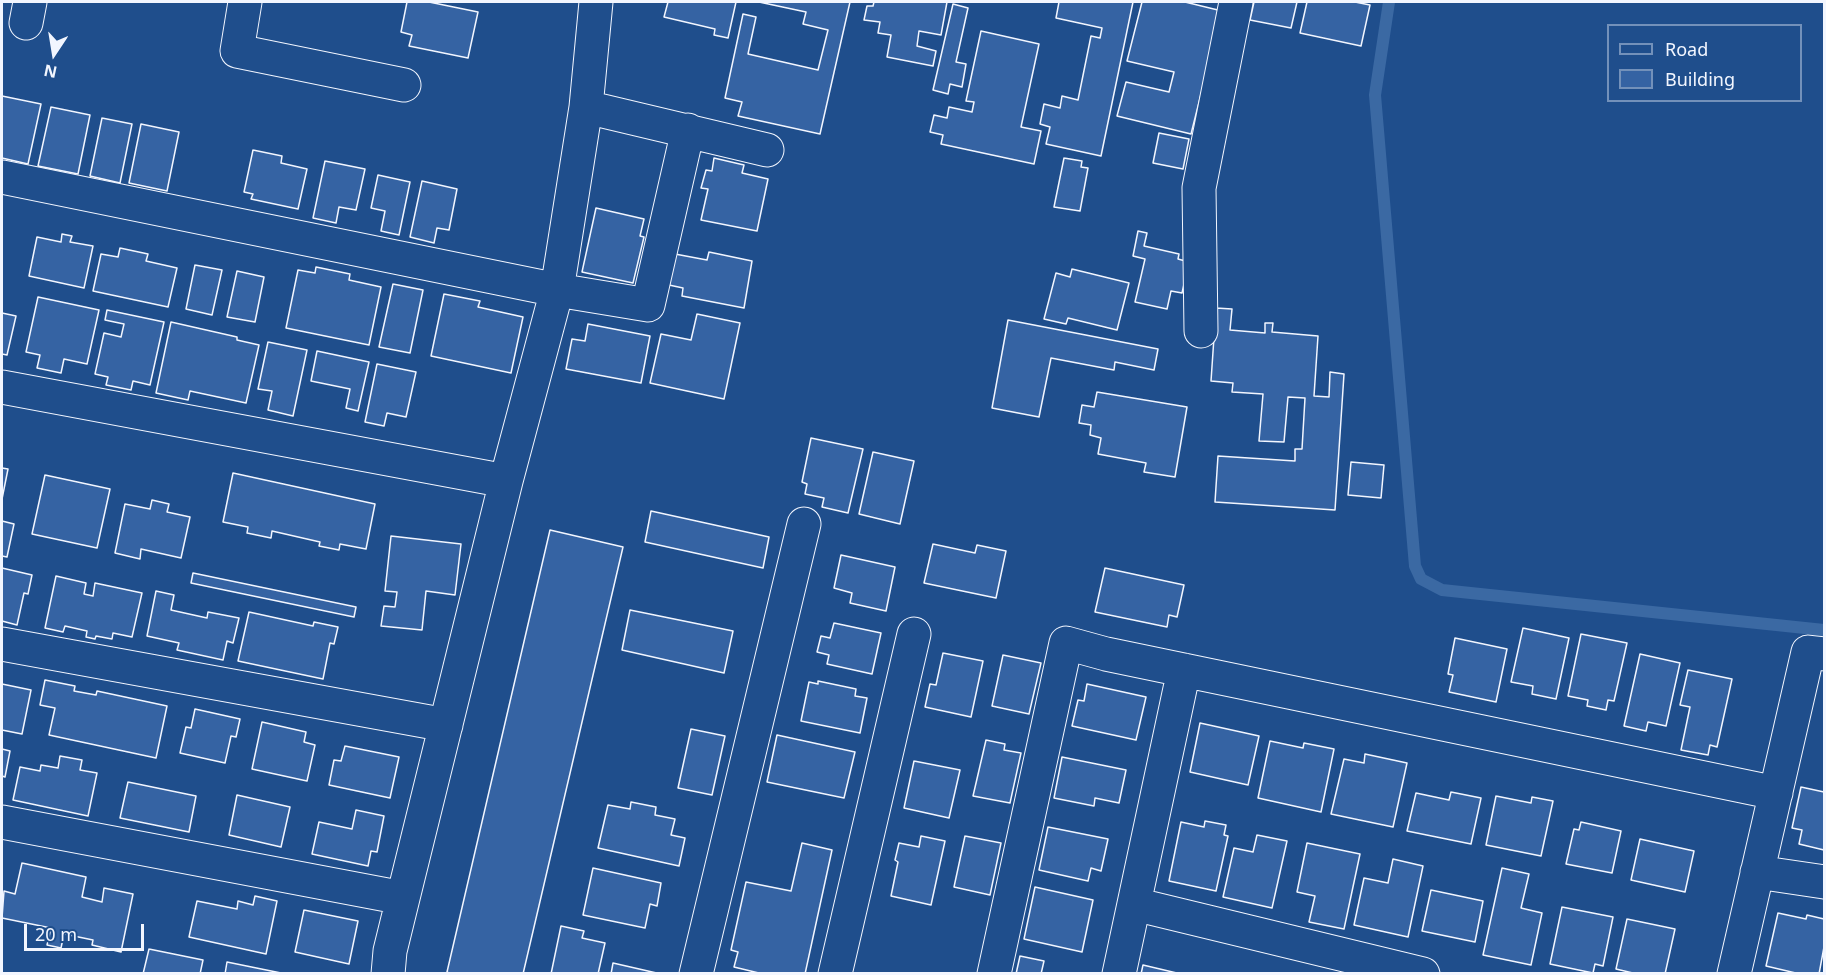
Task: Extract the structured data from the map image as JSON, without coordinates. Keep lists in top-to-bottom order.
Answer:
{
  "legend": ["Road", "Building"],
  "scale_bar": "20 m",
  "north": "bottom"
}
